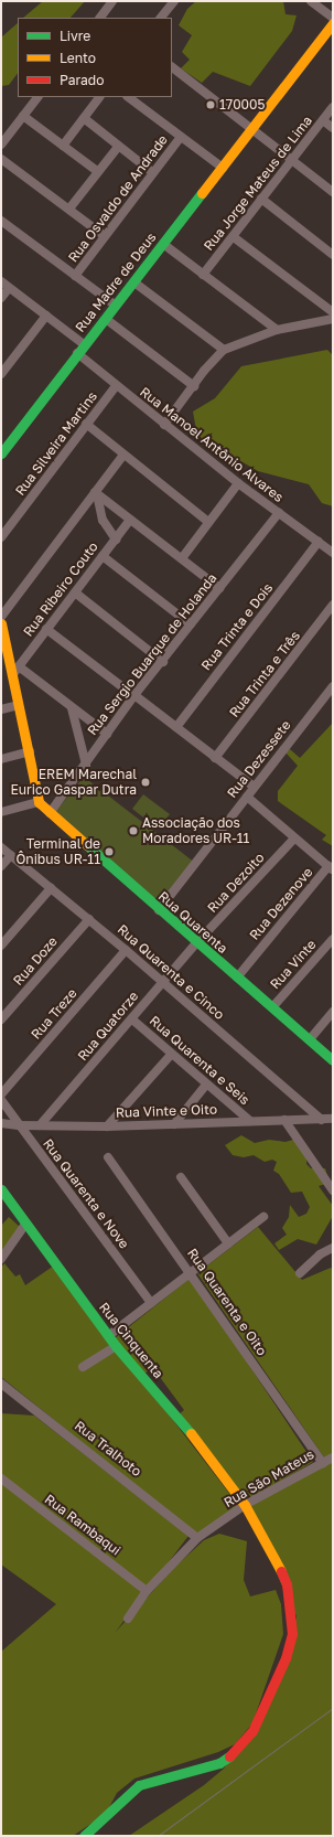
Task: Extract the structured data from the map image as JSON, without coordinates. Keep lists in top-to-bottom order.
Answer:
{
  "streets": {
    "street": [
      "Rua Jorge Mateus de Lima",
      "Rua Osvaldo de Andrade",
      "Rua Madre de Deus",
      "Rua Silveira Martins",
      "Rua Manoel Antônio Alvares",
      "Rua Ribeiro Couto",
      "Rua Trinta e Dois",
      "Rua Sergio Buarque de Holanda",
      "Rua Trinta e Três",
      "Rua Dezessete",
      "Rua Dezoito",
      "Rua Dezenove",
      "Rua Quarenta",
      "Rua Doze",
      "Rua Vinte",
      "Rua Quarenta e Cinco",
      "Rua Treze",
      "Rua Quatorze",
      "Rua Quarenta e Seis",
      "Rua Vinte e Oito",
      "Rua Quarenta e Nove",
      "Rua Quarenta e Oito",
      "Rua Cinquenta",
      "Rua Tralhoto",
      "Rua São Mateus",
      "Rua Rambaqui"
    ]
  },
  "crossings": [
    ["Rua Madre de Deus", "Rua Manoel Antônio Alvares"],
    ["Rua Silveira Martins", "Rua Manoel Antônio Alvares"],
    ["Rua Manoel Antônio Alvares", "Rua Trinta e Dois"],
    ["Rua Manoel Antônio Alvares", "Rua Sergio Buarque de Holanda"],
    ["Rua Sergio Buarque de Holanda", "Rua Quarenta"],
    ["Rua Dezessete", "Rua Quarenta"],
    ["Rua Dezoito", "Rua Quarenta"],
    ["Rua Dezoito", "Rua Quatorze"],
    ["Rua Dezenove", "Rua Quarenta"],
    ["Rua Quarenta", "Rua Vinte"],
    ["Rua Quarenta", "Rua Quatorze"],
    ["Rua Doze", "Rua Quarenta e Cinco"],
    ["Rua Quarenta e Cinco", "Rua Treze"],
    ["Rua Quarenta e Cinco", "Rua Quatorze"],
    ["Rua Quarenta e Cinco", "Rua Vinte e Oito"],
    ["Rua Quatorze", "Rua Quarenta e Seis"],
    ["Rua Quatorze", "Rua Vinte e Oito"],
    ["Rua Quarenta e Seis", "Rua Vinte e Oito"],
    ["Rua Vinte e Oito", "Rua Quarenta e Nove"],
    ["Rua Quarenta e Oito", "Rua São Mateus"],
    ["Rua Cinquenta", "Rua São Mateus"],
    ["Rua Tralhoto", "Rua São Mateus"],
    ["Rua São Mateus", "Rua Rambaqui"]
  ],
  "places": [
    "170005",
    "EREM Marechal Eurico Gaspar Dutra",
    "Associação dos Moradores UR-11",
    "Terminal de Ônibus UR-11"
  ],
  "legend": ["Livre", "Lento", "Parado"]
}
